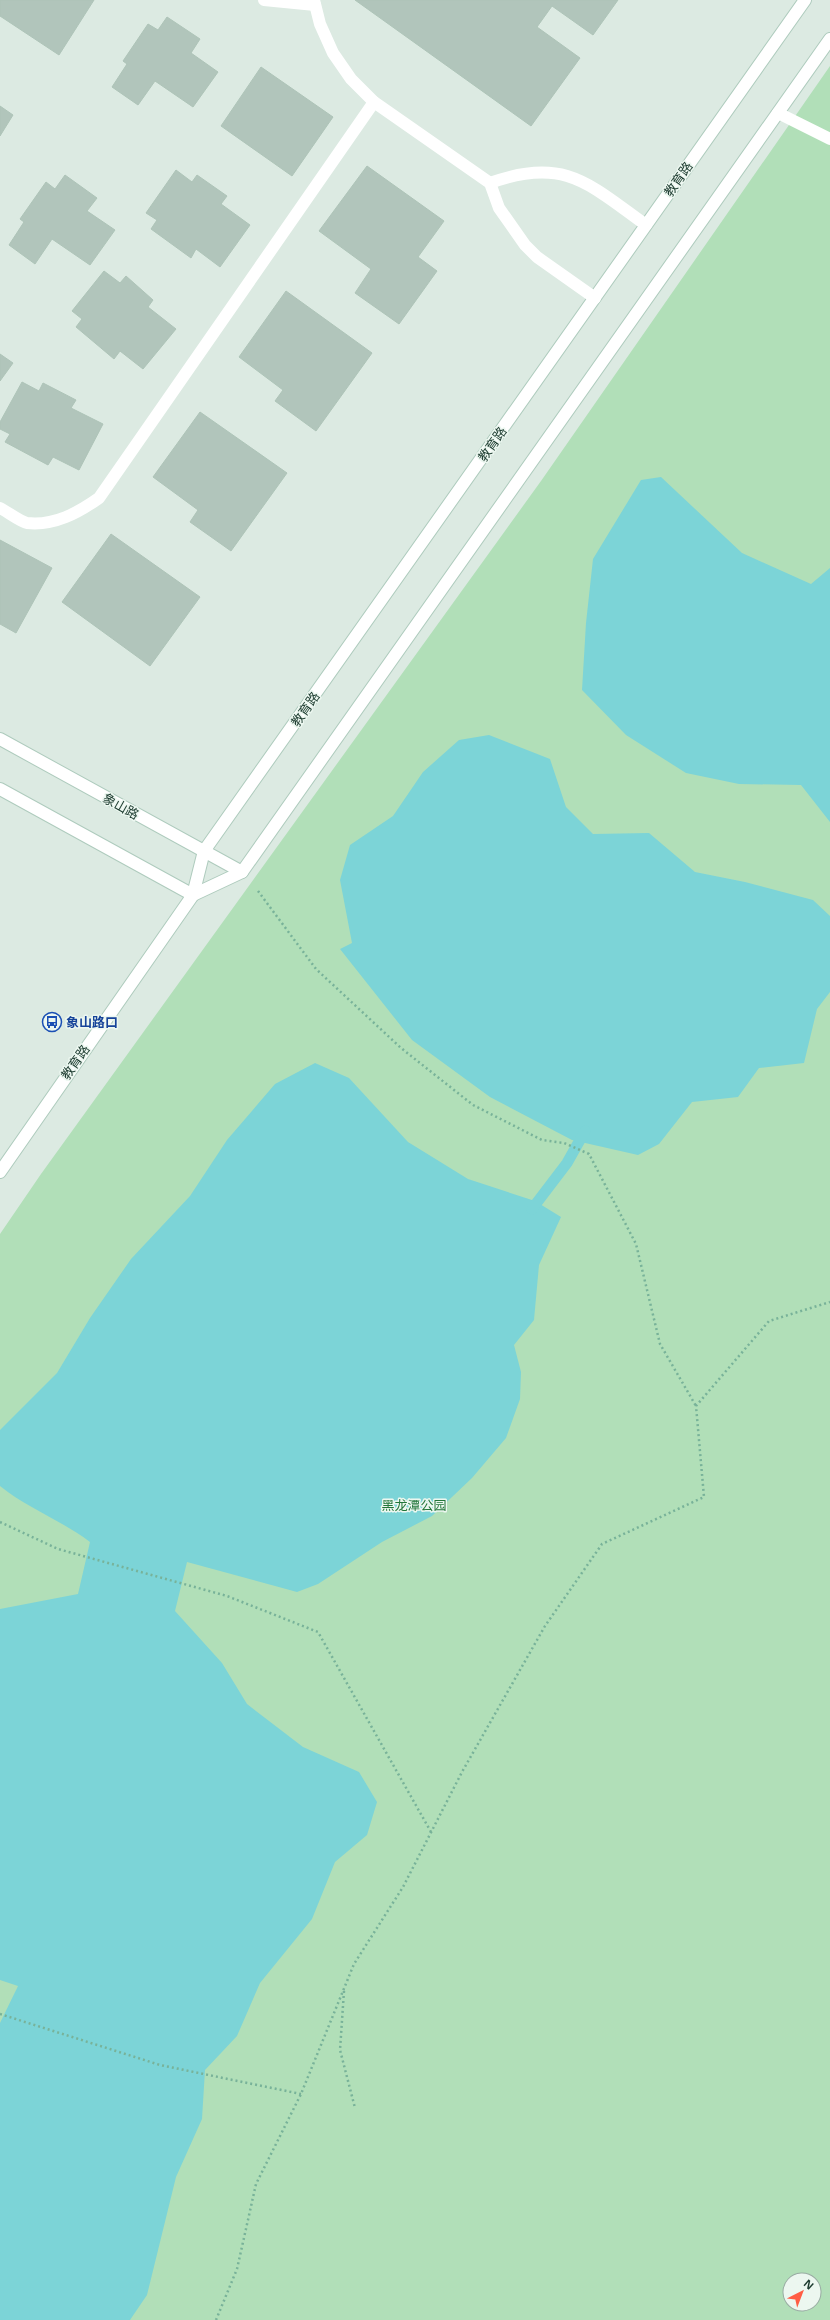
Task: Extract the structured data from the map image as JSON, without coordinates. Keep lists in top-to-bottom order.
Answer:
{
  "streets": {
    "street": ["教育路", "象山路"]
  },
  "crossings": [
    ["教育路", "象山路"]
  ],
  "parks": ["黑龙潭公园"],
  "places": {
    "bus stop": ["象山路口"]
  },
  "north": "top right"
}
